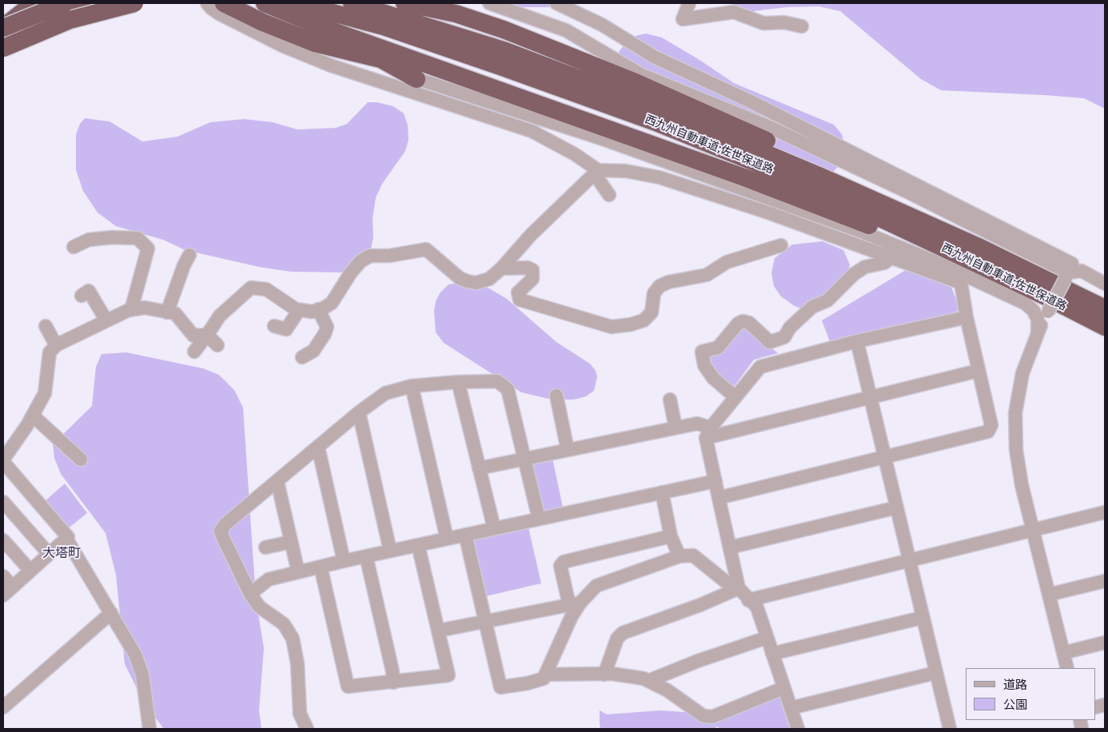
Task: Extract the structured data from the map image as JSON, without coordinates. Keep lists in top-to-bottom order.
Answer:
{
  "streets": {
    "highway": ["西九州自動車道;佐世保道路"]
  },
  "districts": ["大塔町"],
  "legend": ["道路", "公園"]
}
